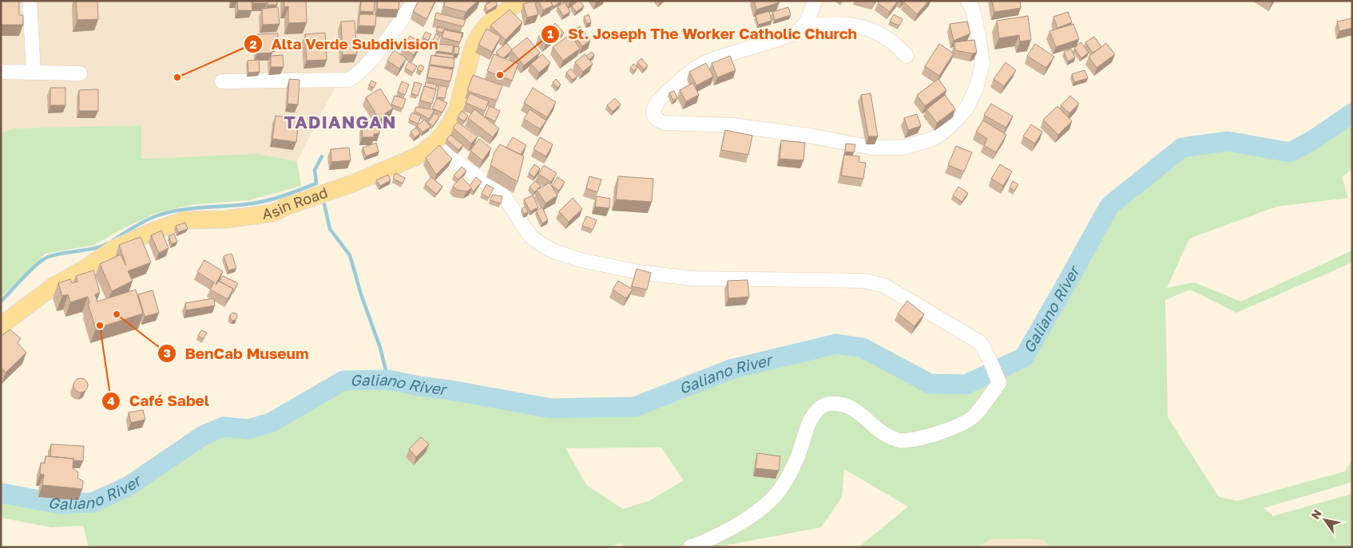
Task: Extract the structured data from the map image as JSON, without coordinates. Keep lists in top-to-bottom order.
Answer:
{
  "streets": {
    "main road": ["Asin Road"]
  },
  "districts": ["TADIANGAN"],
  "water": ["Galiano River"],
  "places": [
    "St. Joseph The Worker Catholic Church",
    "Alta Verde Subdivision",
    "BenCab Museum",
    "Café Sabel"
  ],
  "north": "top left"
}
